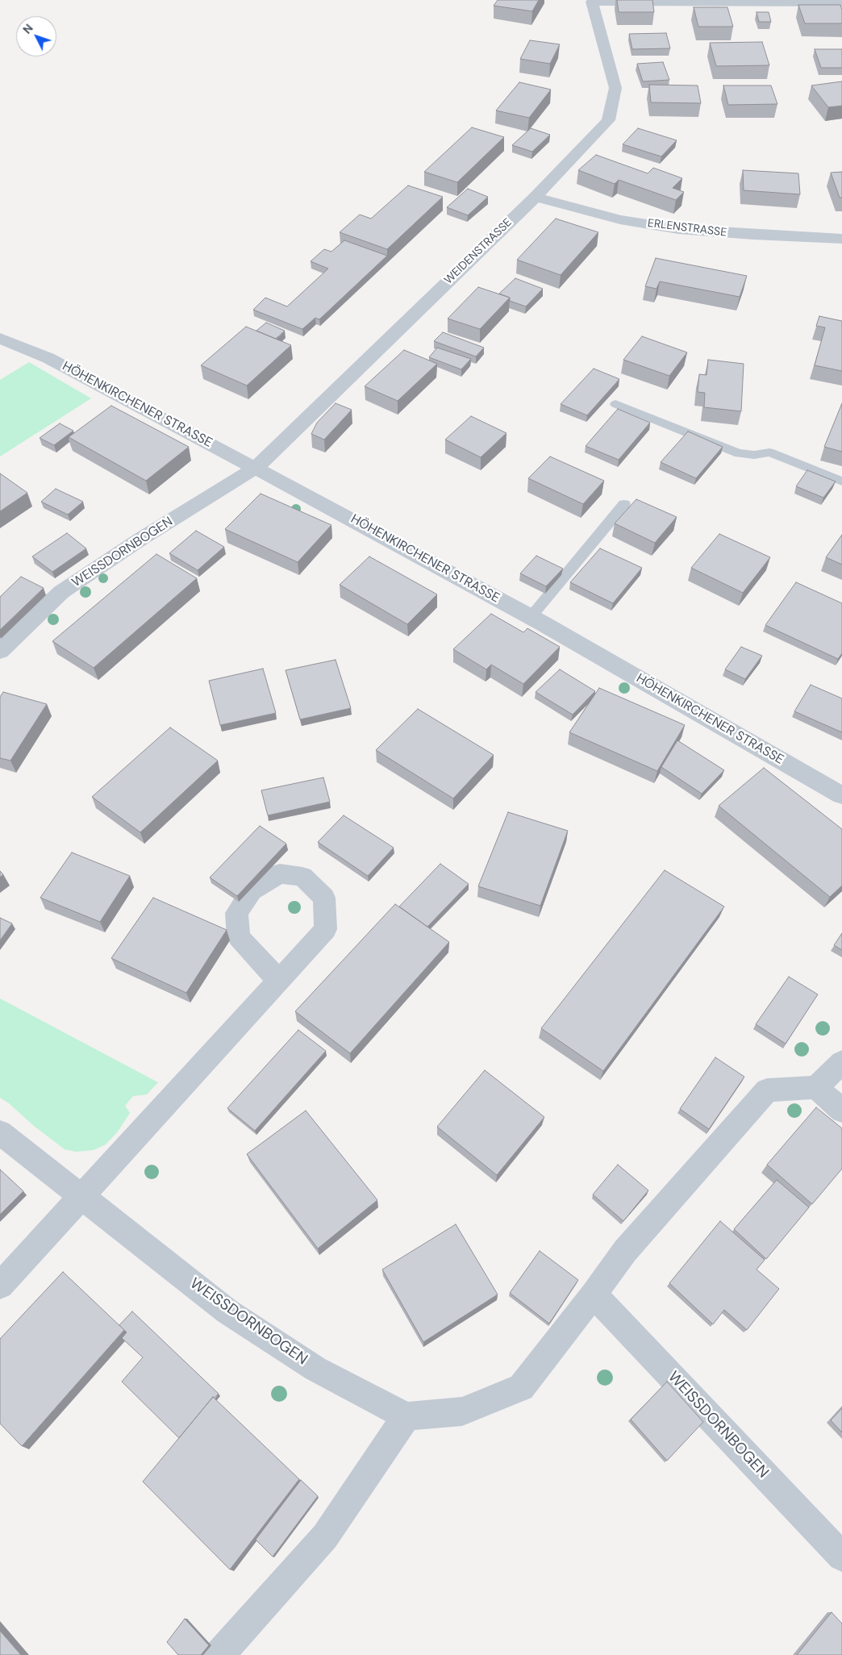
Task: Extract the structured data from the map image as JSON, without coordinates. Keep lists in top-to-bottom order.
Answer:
{
  "streets": {
    "street": [
      "ERLENSTRASSE",
      "WEIDENSTRASSE",
      "HÖHENKIRCHENER STRASSE",
      "WEISSDORNBOGEN"
    ]
  },
  "crossings": [
    ["ERLENSTRASSE", "WEIDENSTRASSE"],
    ["WEIDENSTRASSE", "HÖHENKIRCHENER STRASSE"],
    ["WEIDENSTRASSE", "WEISSDORNBOGEN"],
    ["HÖHENKIRCHENER STRASSE", "WEISSDORNBOGEN"]
  ],
  "north": "top left"
}
